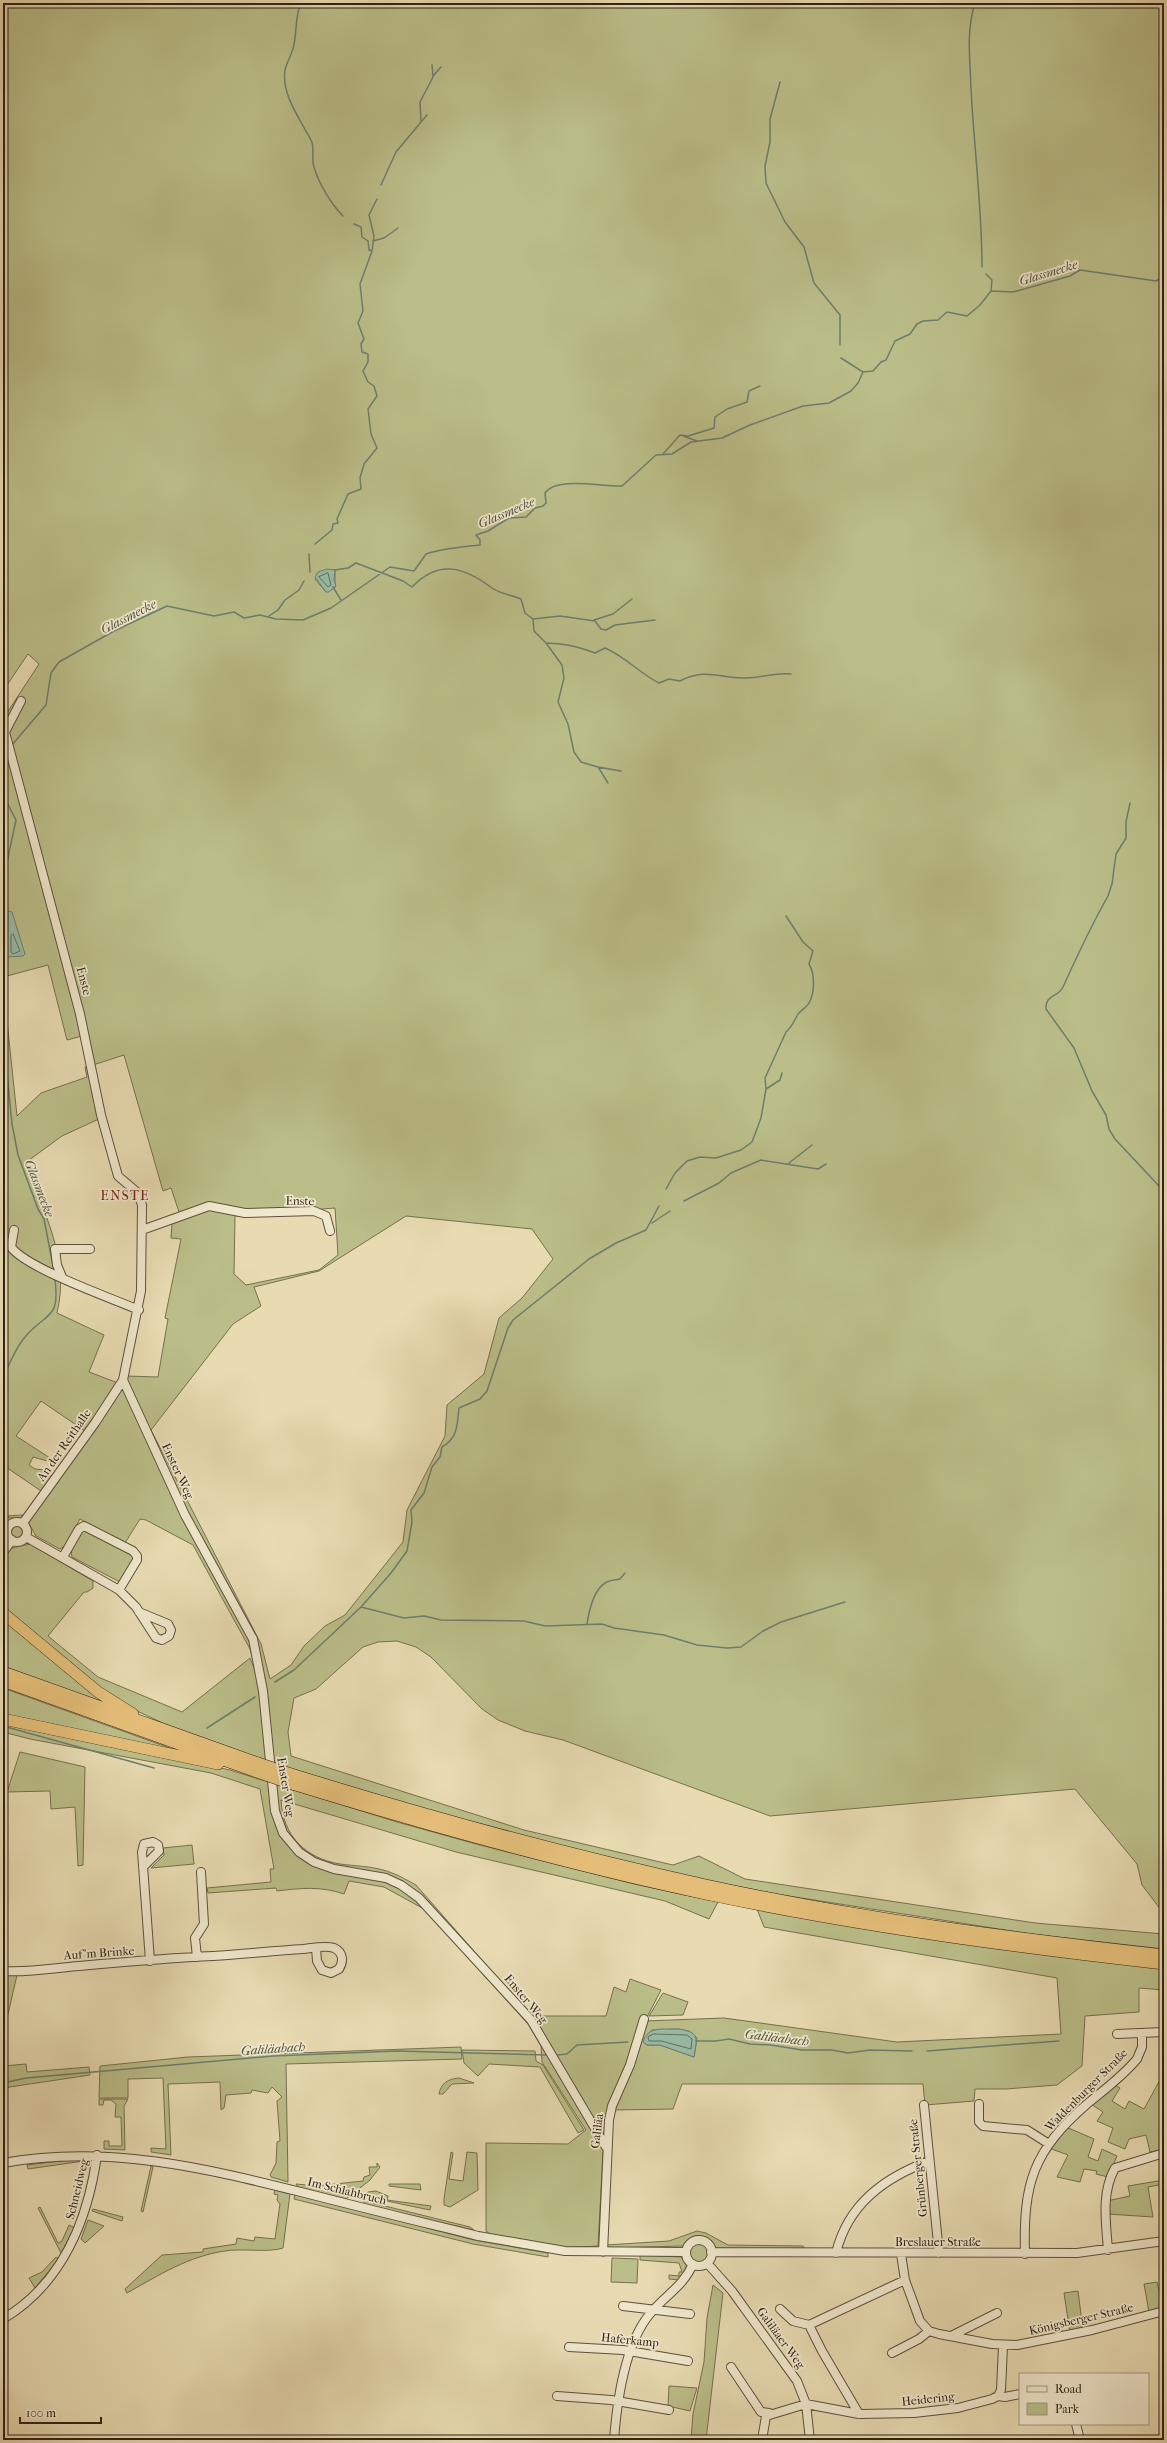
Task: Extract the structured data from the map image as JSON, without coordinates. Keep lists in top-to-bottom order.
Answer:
{
  "streets": {
    "street": [
      "Enste",
      "An der Reithalle",
      "Enster Weg",
      "Auf'm Brinke",
      "Waldenburger Straße",
      "Galiläa",
      "Grünberger Straße",
      "Schneidweg",
      "Im Schlahbruch",
      "Breslauer Straße",
      "Königsberger Straße",
      "Galiläaer Weg",
      "Haferkamp",
      "Heidering"
    ]
  },
  "crossings": [
    ["Enste", "An der Reithalle"],
    ["Enste", "Enster Weg"],
    ["An der Reithalle", "Enster Weg"],
    ["Enster Weg", "Galiläa"],
    ["Waldenburger Straße", "Breslauer Straße"],
    ["Galiläa", "Im Schlahbruch"],
    ["Grünberger Straße", "Breslauer Straße"],
    ["Schneidweg", "Im Schlahbruch"],
    ["Im Schlahbruch", "Breslauer Straße"],
    ["Im Schlahbruch", "Galiläaer Weg"],
    ["Breslauer Straße", "Galiläaer Weg"],
    ["Galiläaer Weg", "Heidering"]
  ],
  "districts": ["ENSTE"],
  "water": ["Glassmecke", "Galiläabach"],
  "legend": ["Road", "Park"],
  "scale_bar": "100 m"
}
